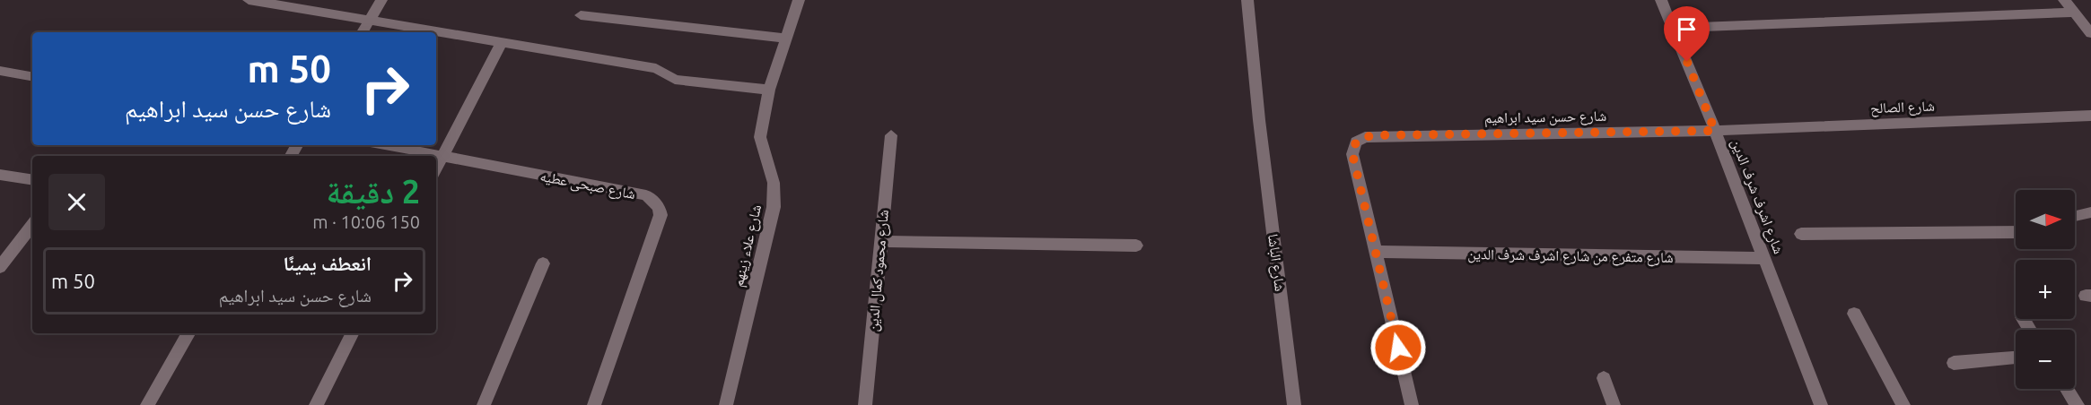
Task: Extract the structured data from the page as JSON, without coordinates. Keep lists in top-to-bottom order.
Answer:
{
  "streets": {
    "street": [
      "شارع الصالح",
      "شارع حسن سيد ابراهيم",
      "شارع صبحى عطيه",
      "شارع اشرف شرف الدين",
      "شارع علاء زينهم",
      "شارع متفرع من شارع اشرف شرف الدين",
      "شارع الباشا",
      "شارع محمود كمال الدين"
    ]
  },
  "crossings": [
    ["شارع الصالح", "شارع حسن سيد ابراهيم"],
    ["شارع الصالح", "شارع اشرف شرف الدين"],
    ["شارع حسن سيد ابراهيم", "شارع اشرف شرف الدين"],
    ["شارع حسن سيد ابراهيم", "شارع متفرع من شارع اشرف شرف الدين"],
    ["شارع اشرف شرف الدين", "شارع متفرع من شارع اشرف شرف الدين"]
  ],
  "north": "right",
  "page": {
    "turn": ["50 m", "شارع حسن سيد ابراهيم"],
    "heading": ["2 دقيقة", "150 m · 10:06"],
    "map_buttons": ["+", "−"],
    "list": [
      {
        "name": "انعطف يمينًا",
        "note": "شارع حسن سيد ابراهيم",
        "value": "50 m"
      }
    ]
  }
}
